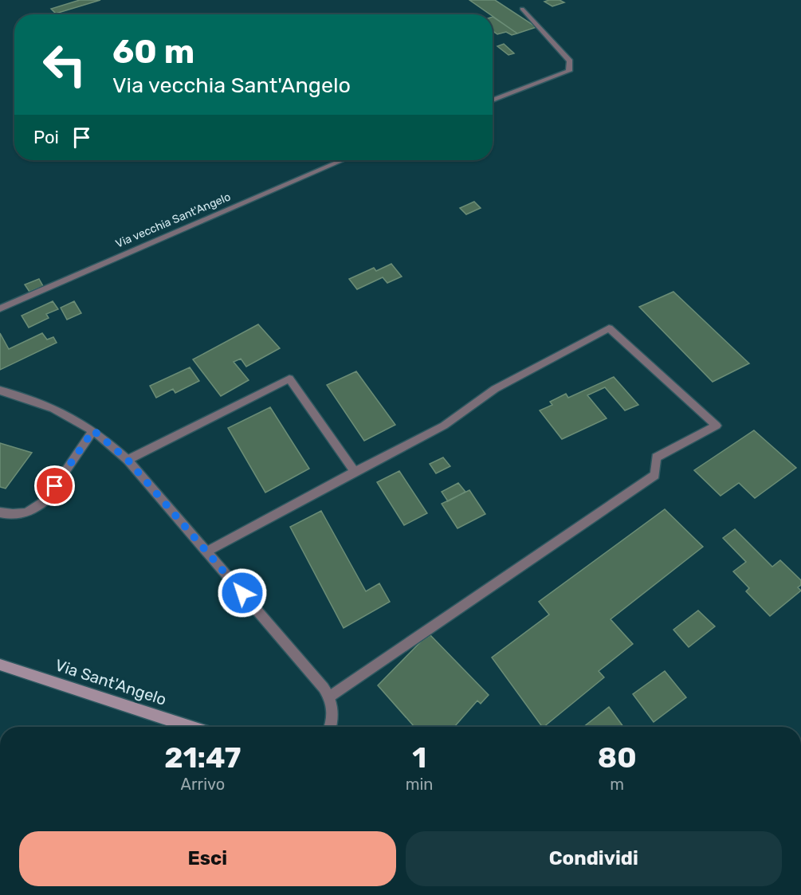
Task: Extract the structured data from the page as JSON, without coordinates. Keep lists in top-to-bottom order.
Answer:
{
  "streets": {
    "street": ["Via vecchia Sant'Angelo", "Via Sant'Angelo"]
  },
  "page": {
    "turn": ["60 m", "Via vecchia Sant'Angelo"],
    "then": "Poi",
    "eta": [
      "21:47",
      "Arrivo",
      "1",
      "min",
      "80",
      "m"
    ],
    "buttons": ["Esci", "Condividi"]
  }
}
